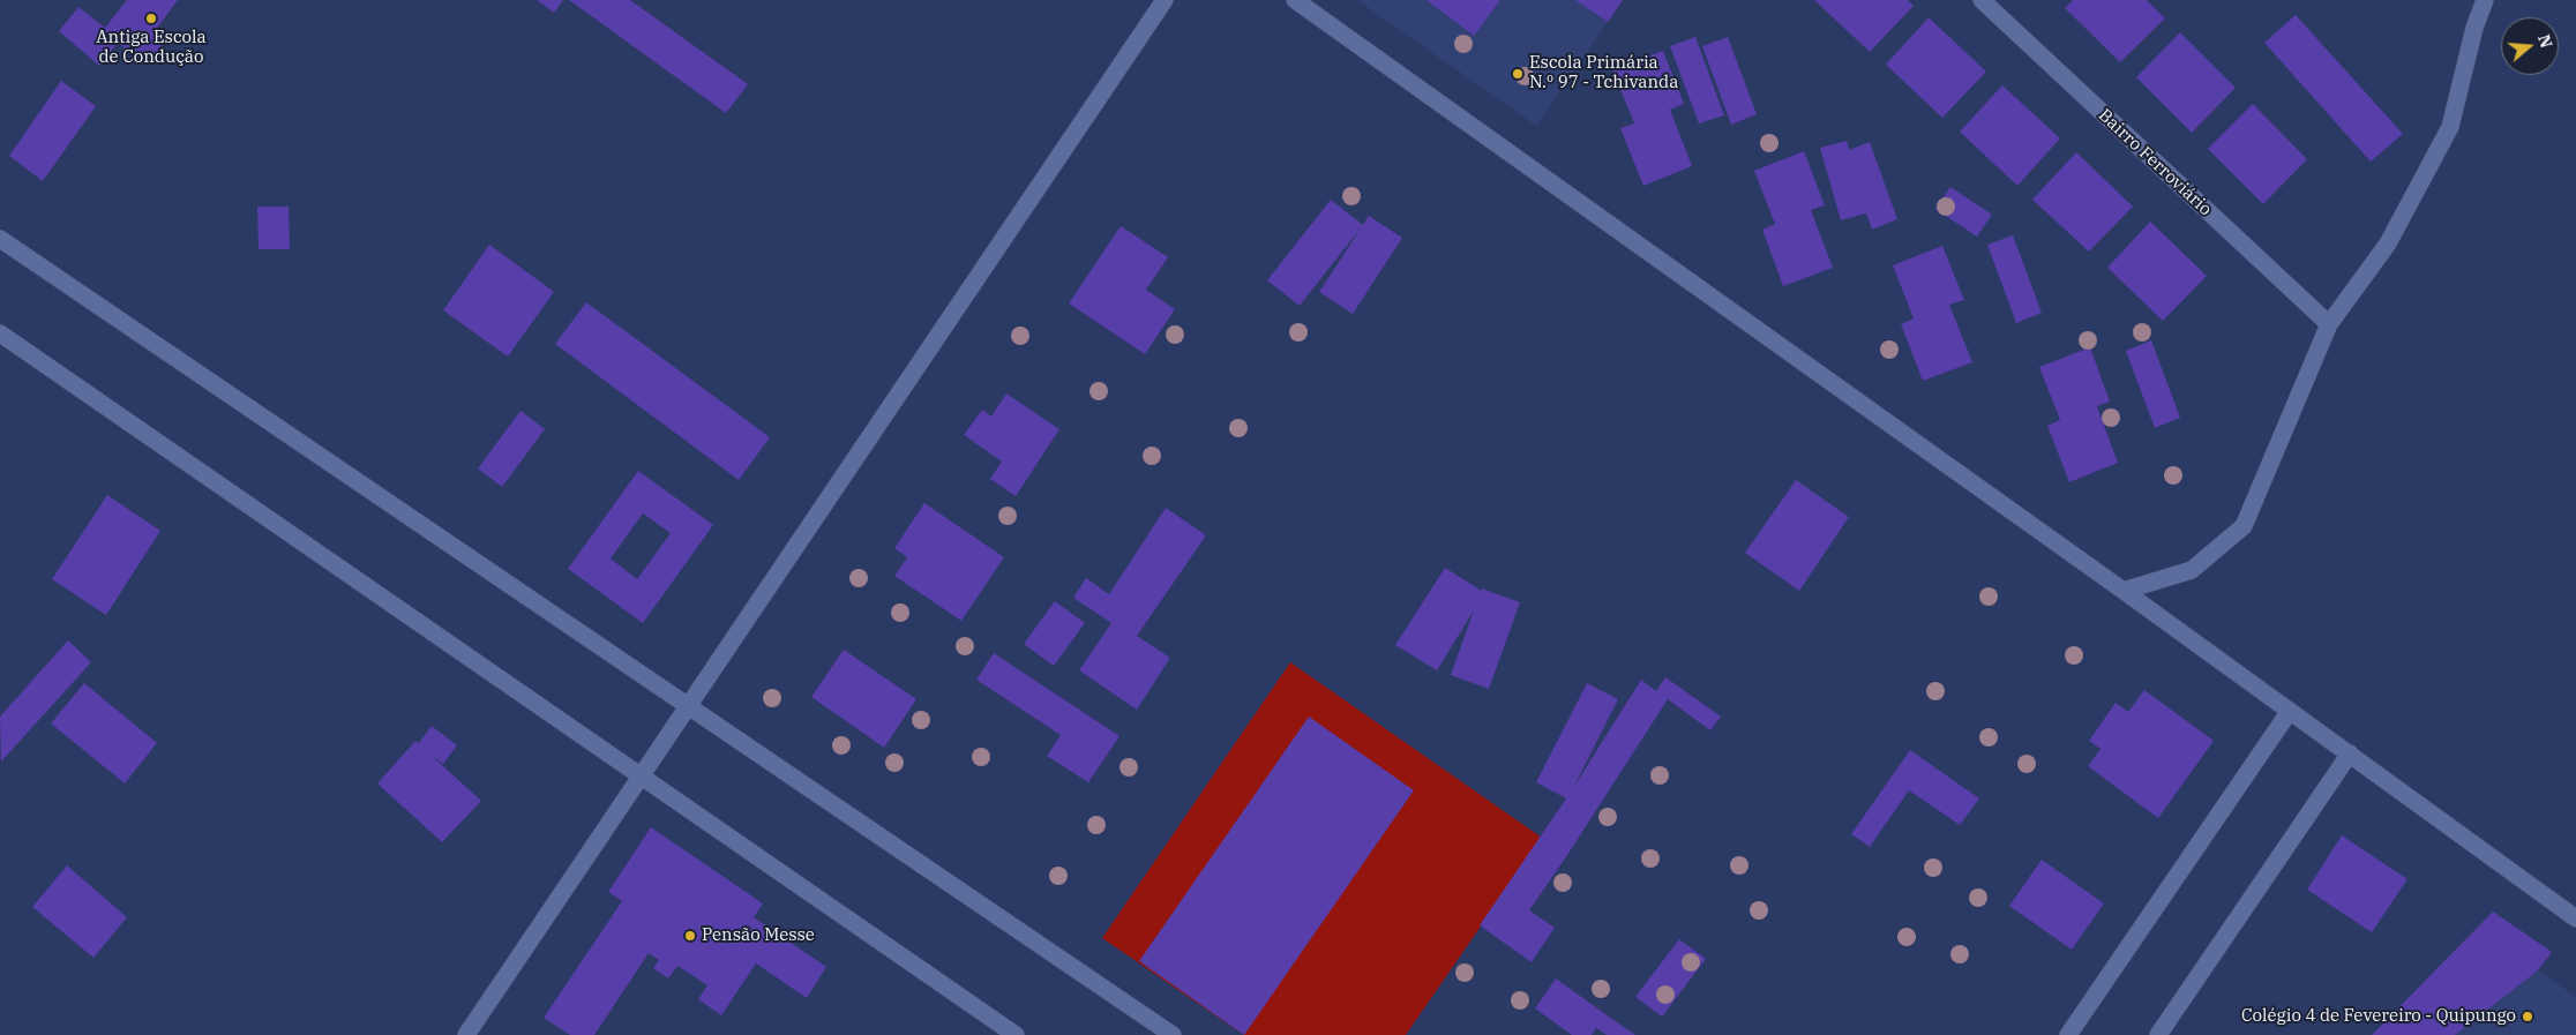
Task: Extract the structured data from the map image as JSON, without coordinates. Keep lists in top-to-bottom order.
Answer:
{
  "streets": {
    "street": ["Bairro Ferroviário"]
  },
  "places": [
    "Antiga Escola de Condução",
    "Escola Primária N.º 97 - Tchivanda",
    "Pensão Messe",
    "Colégio 4 de Fevereiro - Quipungo"
  ],
  "north": "right"
}
